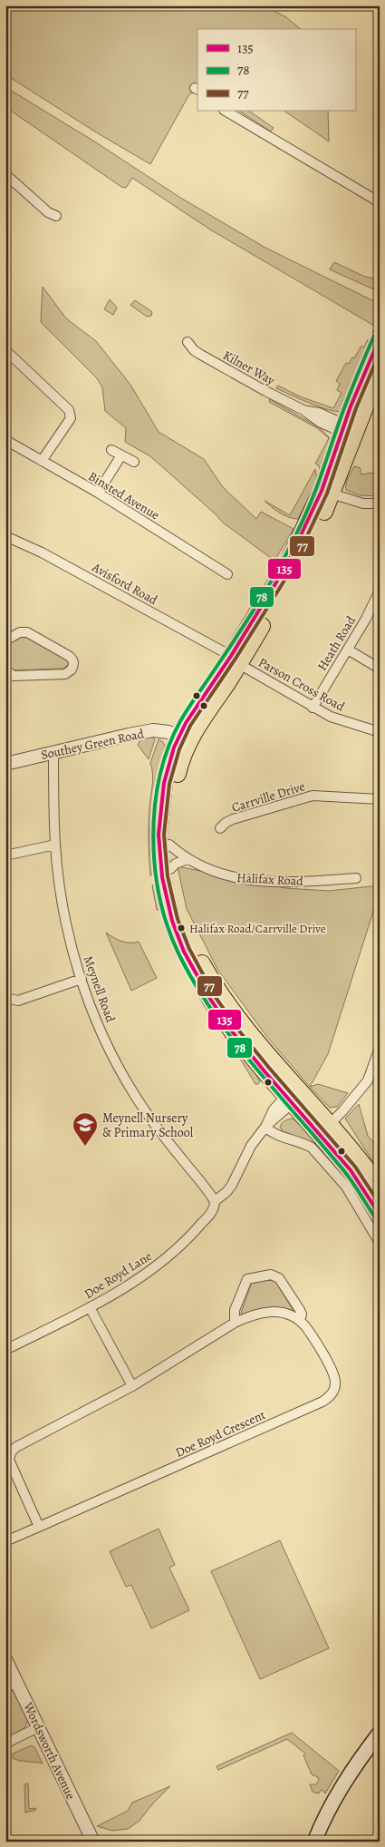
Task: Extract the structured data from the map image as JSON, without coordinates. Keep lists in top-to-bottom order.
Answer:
{
  "streets": {
    "street": [
      "Kilner Way",
      "Binsted Avenue",
      "Avisford Road",
      "Heath Road",
      "Parson Cross Road",
      "Southey Green Road",
      "Carrville Drive",
      "Halifax Road",
      "Meynell Road",
      "Doe Royd Lane",
      "Doe Royd Crescent",
      "Wordsworth Avenue"
    ]
  },
  "crossings": [
    ["Avisford Road", "Parson Cross Road"],
    ["Heath Road", "Parson Cross Road"],
    ["Southey Green Road", "Meynell Road"],
    ["Meynell Road", "Doe Royd Lane"]
  ],
  "places": {
    "other": ["Halifax Road/Carrville Drive"],
    "school or university": ["Meynell Nursery & Primary School"]
  },
  "lines": ["transit line 78", "transit line 135", "transit line 77"],
  "legend": ["135", "78", "77"]
}
